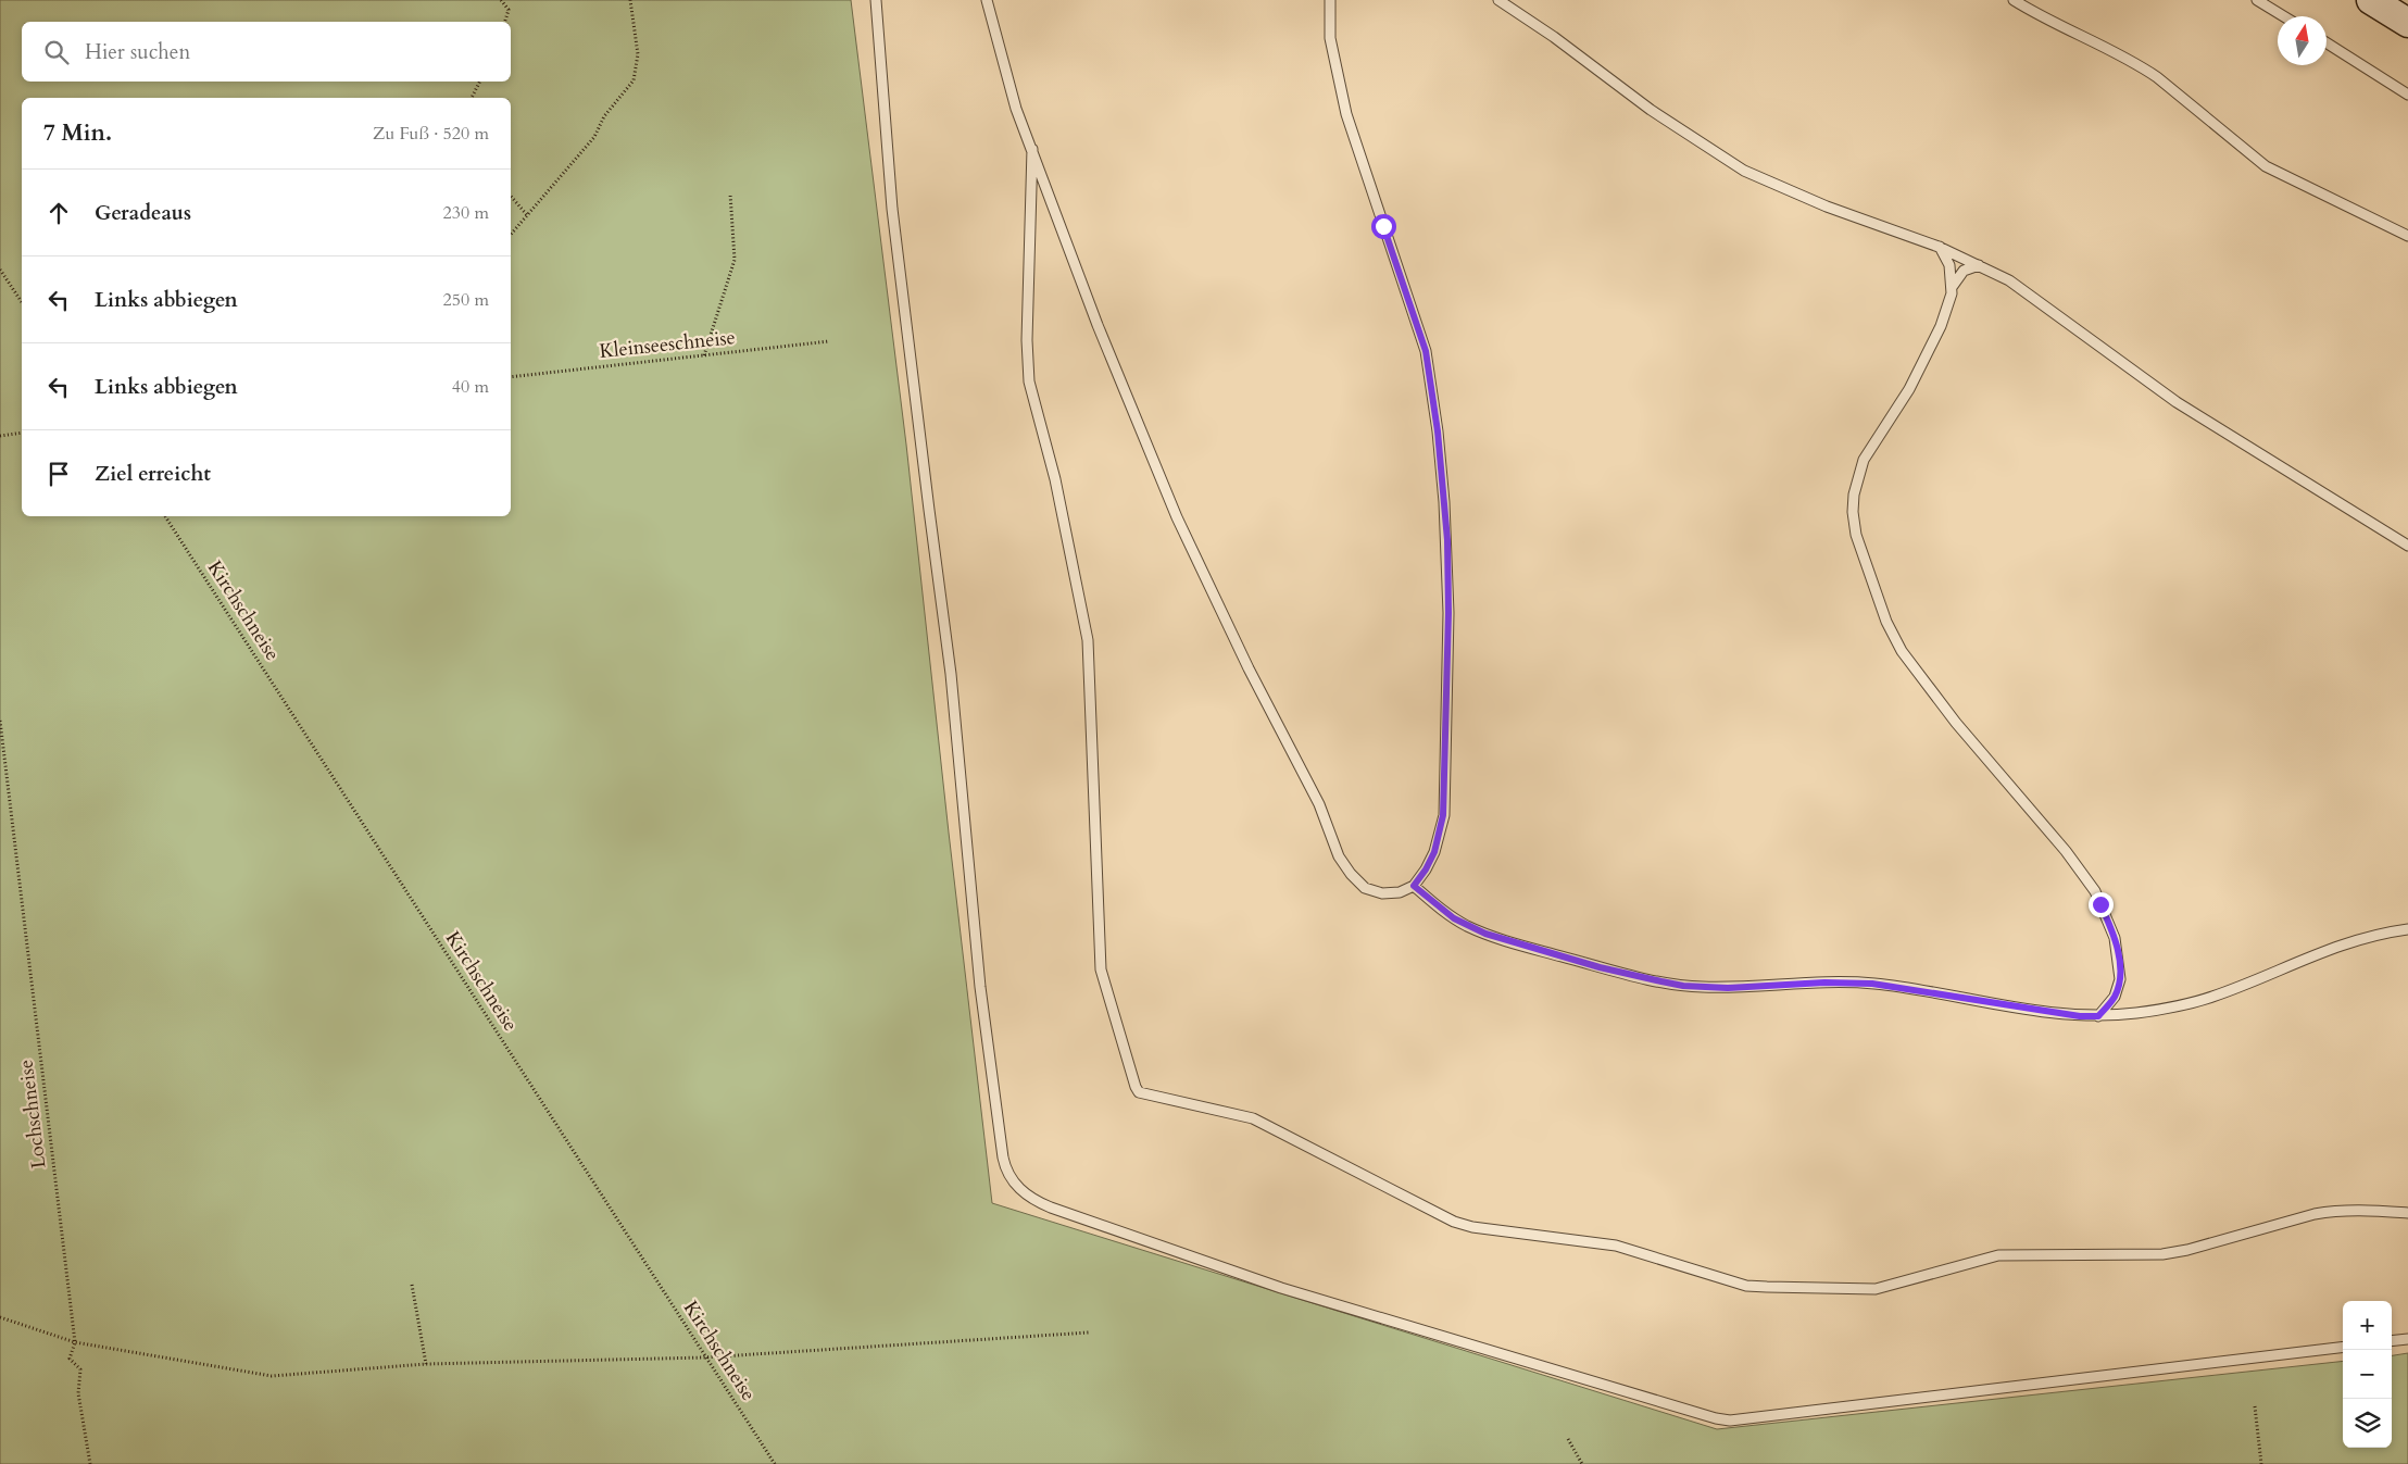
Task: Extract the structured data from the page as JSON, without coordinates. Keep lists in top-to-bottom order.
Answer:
{
  "streets": {
    "path": ["Kleinseeschneise", "Kirchschneise", "Lochschneise"]
  },
  "north": "top",
  "page": {
    "search": "Hier suchen",
    "heading": ["7 Min.", "Zu Fuß · 520 m"],
    "list": [
      ["Geradeaus", "230 m"],
      ["Links abbiegen", "250 m"],
      ["Links abbiegen", "40 m"],
      "Ziel erreicht"
    ],
    "map_buttons": ["+", "−"]
  }
}
